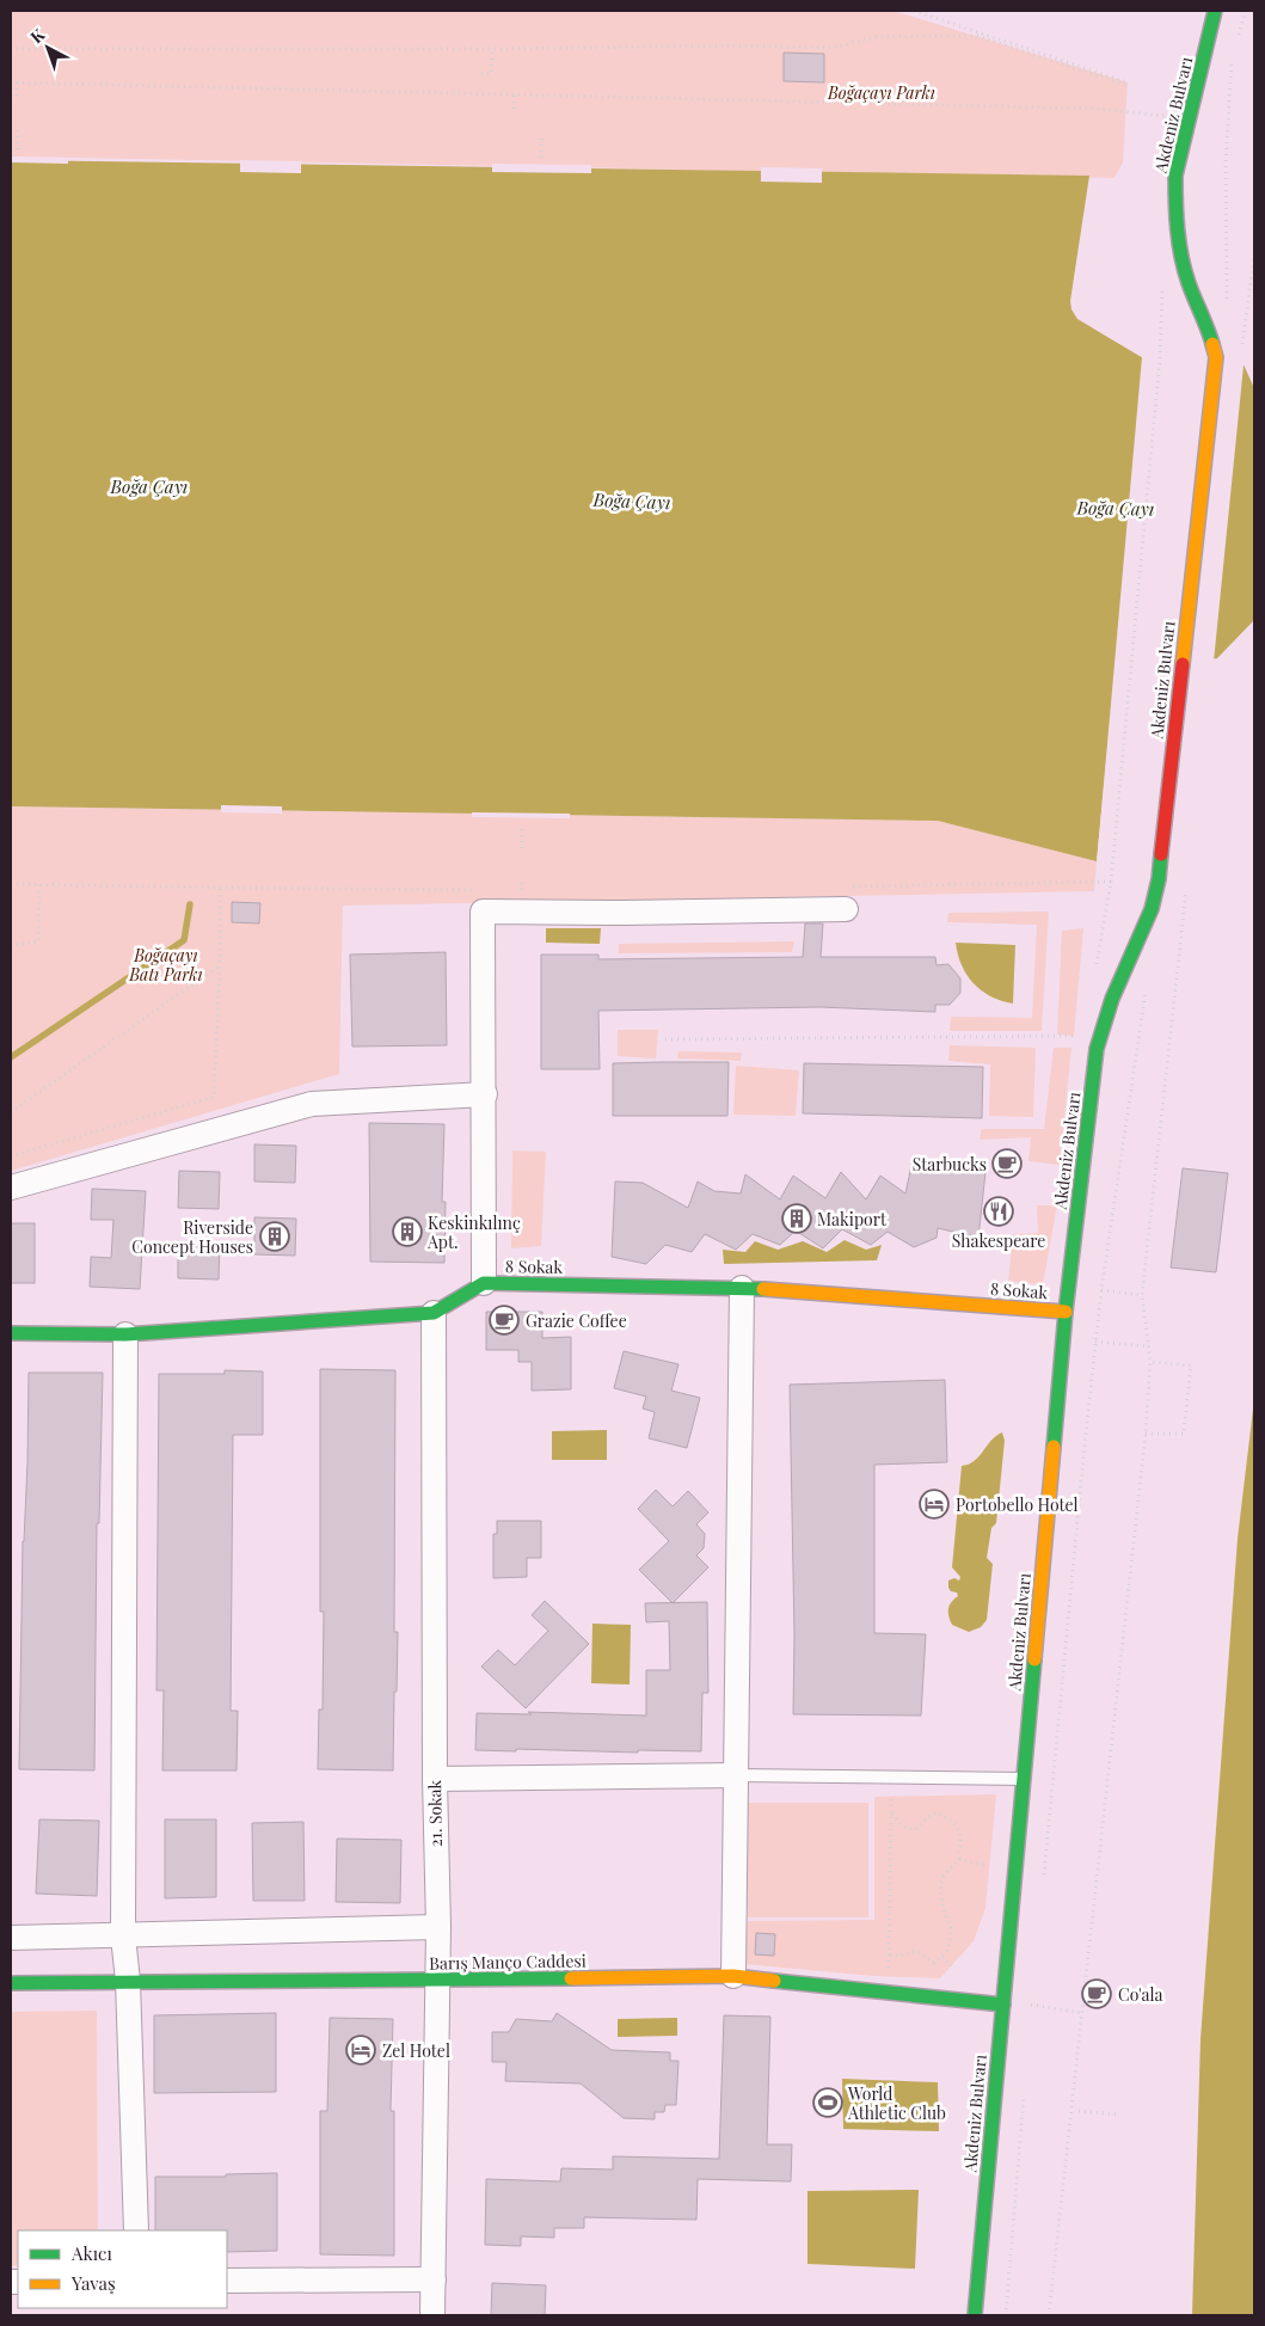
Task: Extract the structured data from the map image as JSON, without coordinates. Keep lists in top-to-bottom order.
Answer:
{
  "streets": {
    "main road": ["Akdeniz Bulvarı", "8 Sokak", "Barış Manço Caddesi"],
    "street": ["21. Sokak"]
  },
  "crossings": [
    ["Akdeniz Bulvarı", "8 Sokak"],
    ["Akdeniz Bulvarı", "Barış Manço Caddesi"],
    ["8 Sokak", "21. Sokak"],
    ["21. Sokak", "Barış Manço Caddesi"]
  ],
  "water": ["Boğa Çayı"],
  "parks": ["Boğaçayı Parkı", "Boğaçayı Batı Parkı"],
  "places": {
    "cafe": ["Starbucks", "Grazie Coffee", "Co'ala"],
    "restaurant": ["Shakespeare"],
    "building": ["Makiport", "Keskinkılınç Apt.", "Riverside Concept Houses"],
    "hotel": ["Portobello Hotel", "Zel Hotel"],
    "sports": ["World Athletic Club"]
  },
  "legend": ["Akıcı", "Yavaş"],
  "north": "top left"
}
